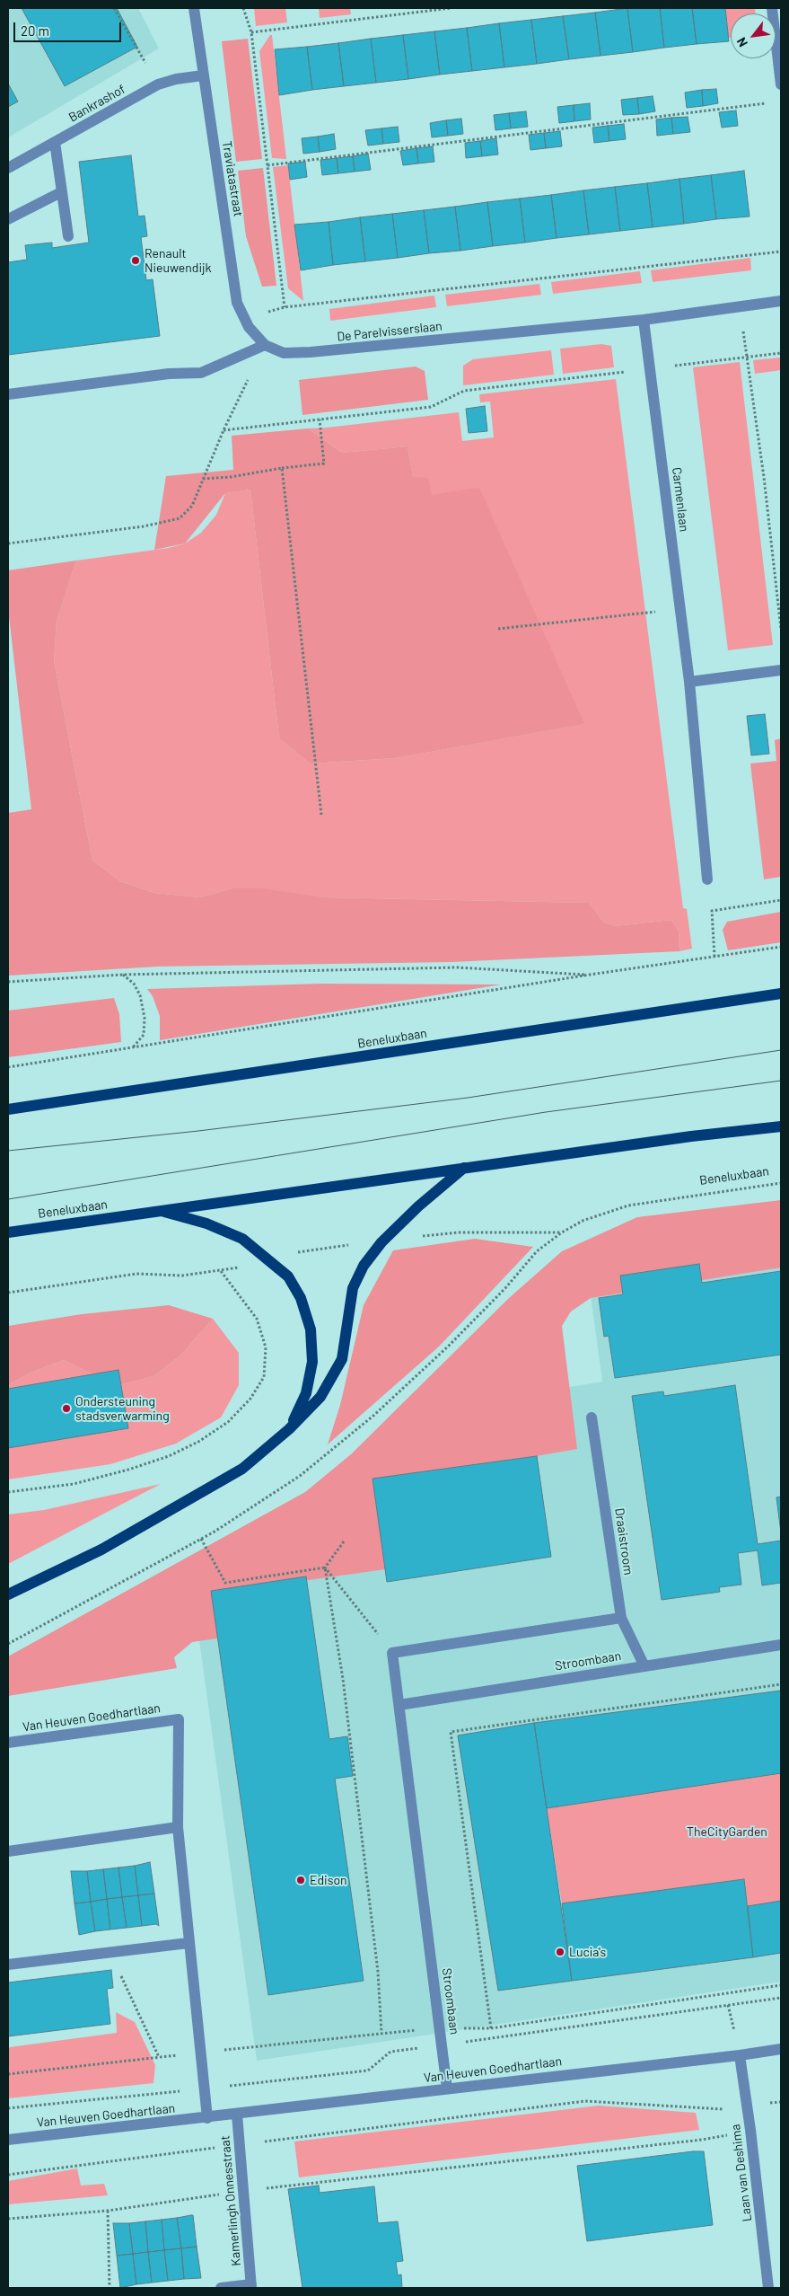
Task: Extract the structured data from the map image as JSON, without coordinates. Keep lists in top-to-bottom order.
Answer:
{
  "streets": {
    "main road": ["Beneluxbaan"],
    "street": [
      "Bankrashof",
      "Traviatastraat",
      "De Parelvisserslaan",
      "Carmenlaan",
      "Draaistroom",
      "Stroombaan",
      "Van Heuven Goedhartlaan",
      "Laan van Deshima",
      "Kamerlingh Onnesstraat"
    ]
  },
  "crossings": [
    ["Bankrashof", "Traviatastraat"],
    ["Traviatastraat", "De Parelvisserslaan"],
    ["De Parelvisserslaan", "Carmenlaan"],
    ["Draaistroom", "Stroombaan"],
    ["Stroombaan", "Van Heuven Goedhartlaan"],
    ["Van Heuven Goedhartlaan", "Laan van Deshima"],
    ["Van Heuven Goedhartlaan", "Kamerlingh Onnesstraat"]
  ],
  "parks": ["TheCityGarden"],
  "places": [
    "Renault Nieuwendijk",
    "Ondersteuning stadsverwarming",
    "Edison",
    "Lucia's"
  ],
  "scale_bar": "20 m",
  "north": "bottom left"
}
